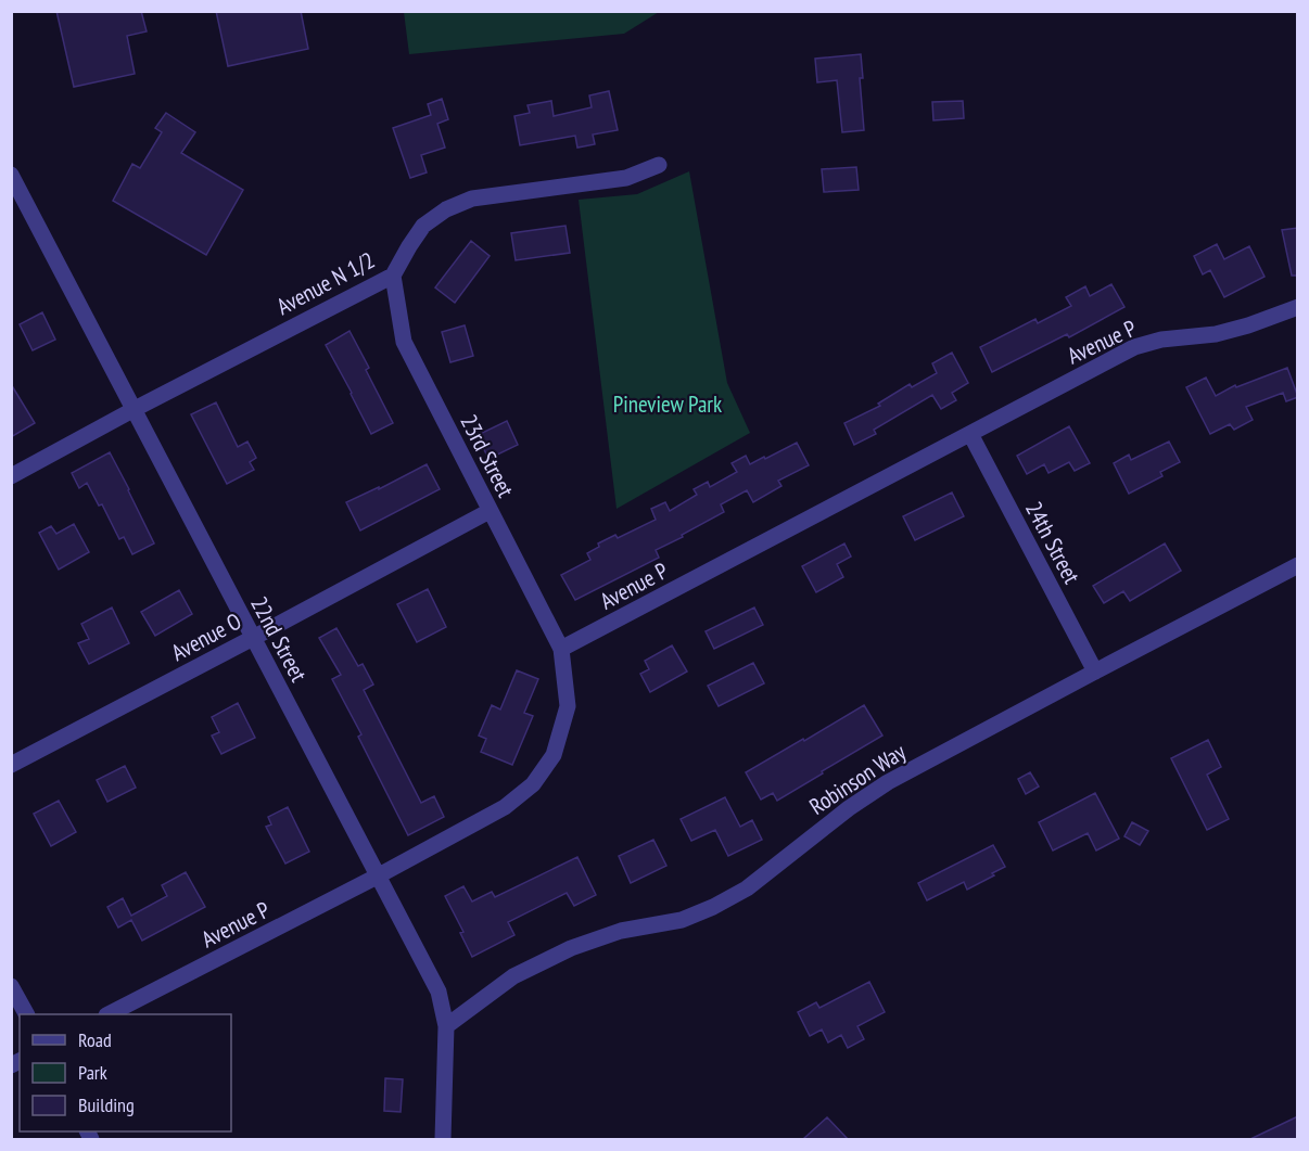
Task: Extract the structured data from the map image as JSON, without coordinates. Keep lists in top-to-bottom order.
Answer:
{
  "streets": {
    "street": [
      "Avenue N 1/2",
      "Avenue P",
      "23rd Street",
      "24th Street",
      "Avenue O",
      "22nd Street",
      "Robinson Way"
    ]
  },
  "crossings": [
    ["Avenue N 1/2", "23rd Street"],
    ["Avenue N 1/2", "22nd Street"],
    ["Avenue P", "23rd Street"],
    ["Avenue P", "24th Street"],
    ["Avenue P", "22nd Street"],
    ["23rd Street", "Avenue O"],
    ["24th Street", "Robinson Way"],
    ["Avenue O", "22nd Street"],
    ["22nd Street", "Robinson Way"]
  ],
  "parks": ["Pineview Park"],
  "legend": ["Road", "Park", "Building"]
}
